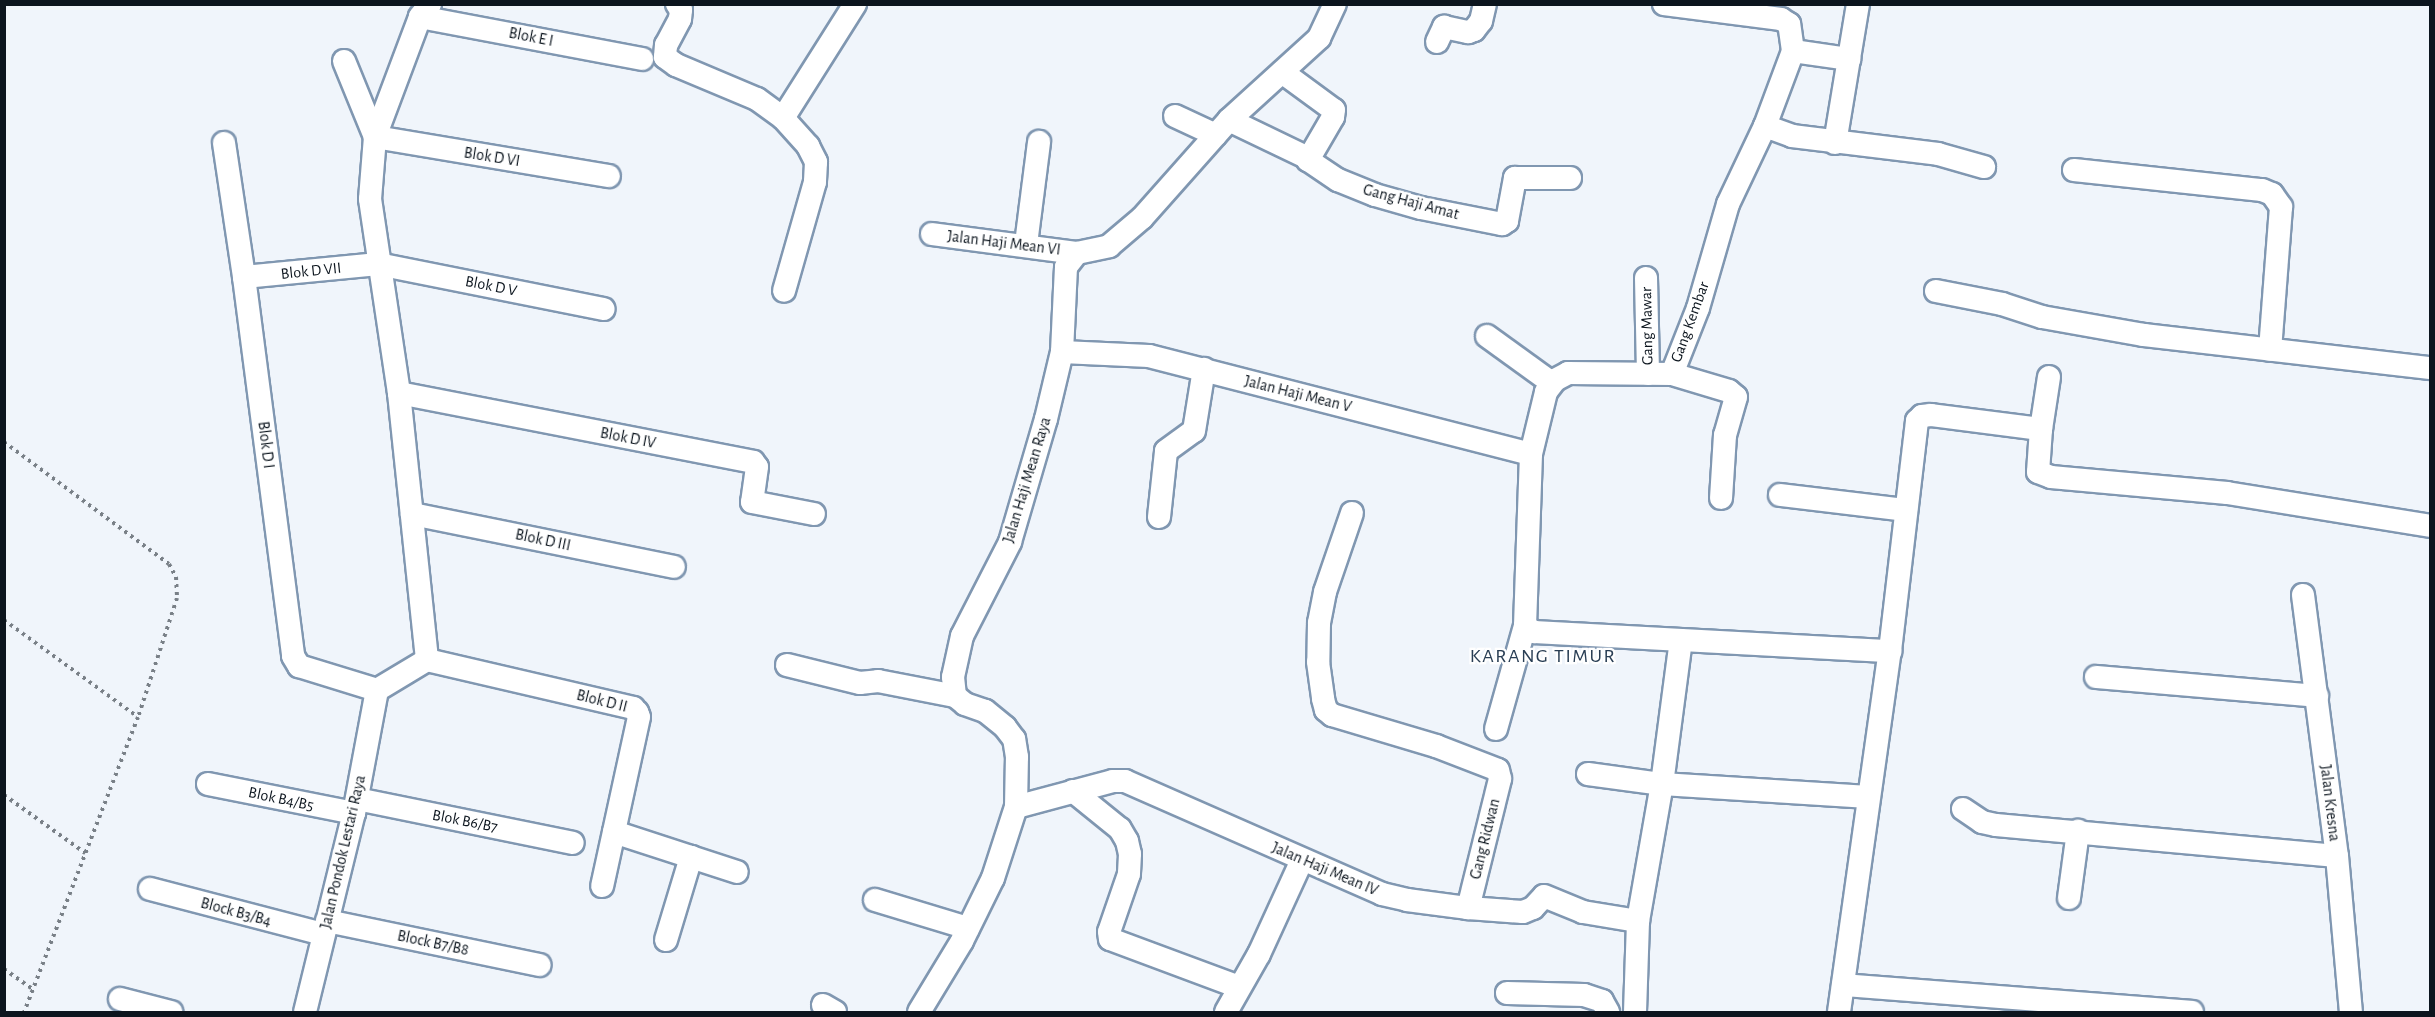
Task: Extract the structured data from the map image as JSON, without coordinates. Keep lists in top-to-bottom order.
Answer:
{
  "streets": {
    "street": [
      "Blok E I",
      "Blok D VI",
      "Gang Haji Amat",
      "Jalan Haji Mean VI",
      "Blok D VII",
      "Blok D V",
      "Gang Kembar",
      "Gang Mawar",
      "Jalan Haji Mean V",
      "Blok D IV",
      "Blok D I",
      "Jalan Haji Mean Raya",
      "Blok D III",
      "Blok D II",
      "Blok B4/B5",
      "Jalan Kresna",
      "Blok B6/B7",
      "Gang Ridwan",
      "Jalan Pondok Lestari Raya",
      "Jalan Haji Mean IV",
      "Block B3/B4",
      "Block B7/B8"
    ]
  },
  "crossings": [
    ["Jalan Haji Mean VI", "Jalan Haji Mean Raya"],
    ["Blok D VII", "Blok D V"],
    ["Blok D VII", "Blok D I"],
    ["Gang Kembar", "Gang Mawar"],
    ["Jalan Haji Mean V", "Jalan Haji Mean Raya"],
    ["Blok D I", "Jalan Pondok Lestari Raya"],
    ["Blok B4/B5", "Blok B6/B7"],
    ["Blok B4/B5", "Jalan Pondok Lestari Raya"],
    ["Blok B6/B7", "Jalan Pondok Lestari Raya"],
    ["Gang Ridwan", "Jalan Haji Mean IV"],
    ["Jalan Pondok Lestari Raya", "Block B3/B4"],
    ["Jalan Pondok Lestari Raya", "Block B7/B8"],
    ["Block B3/B4", "Block B7/B8"]
  ],
  "districts": ["KARANG TIMUR"]
}
